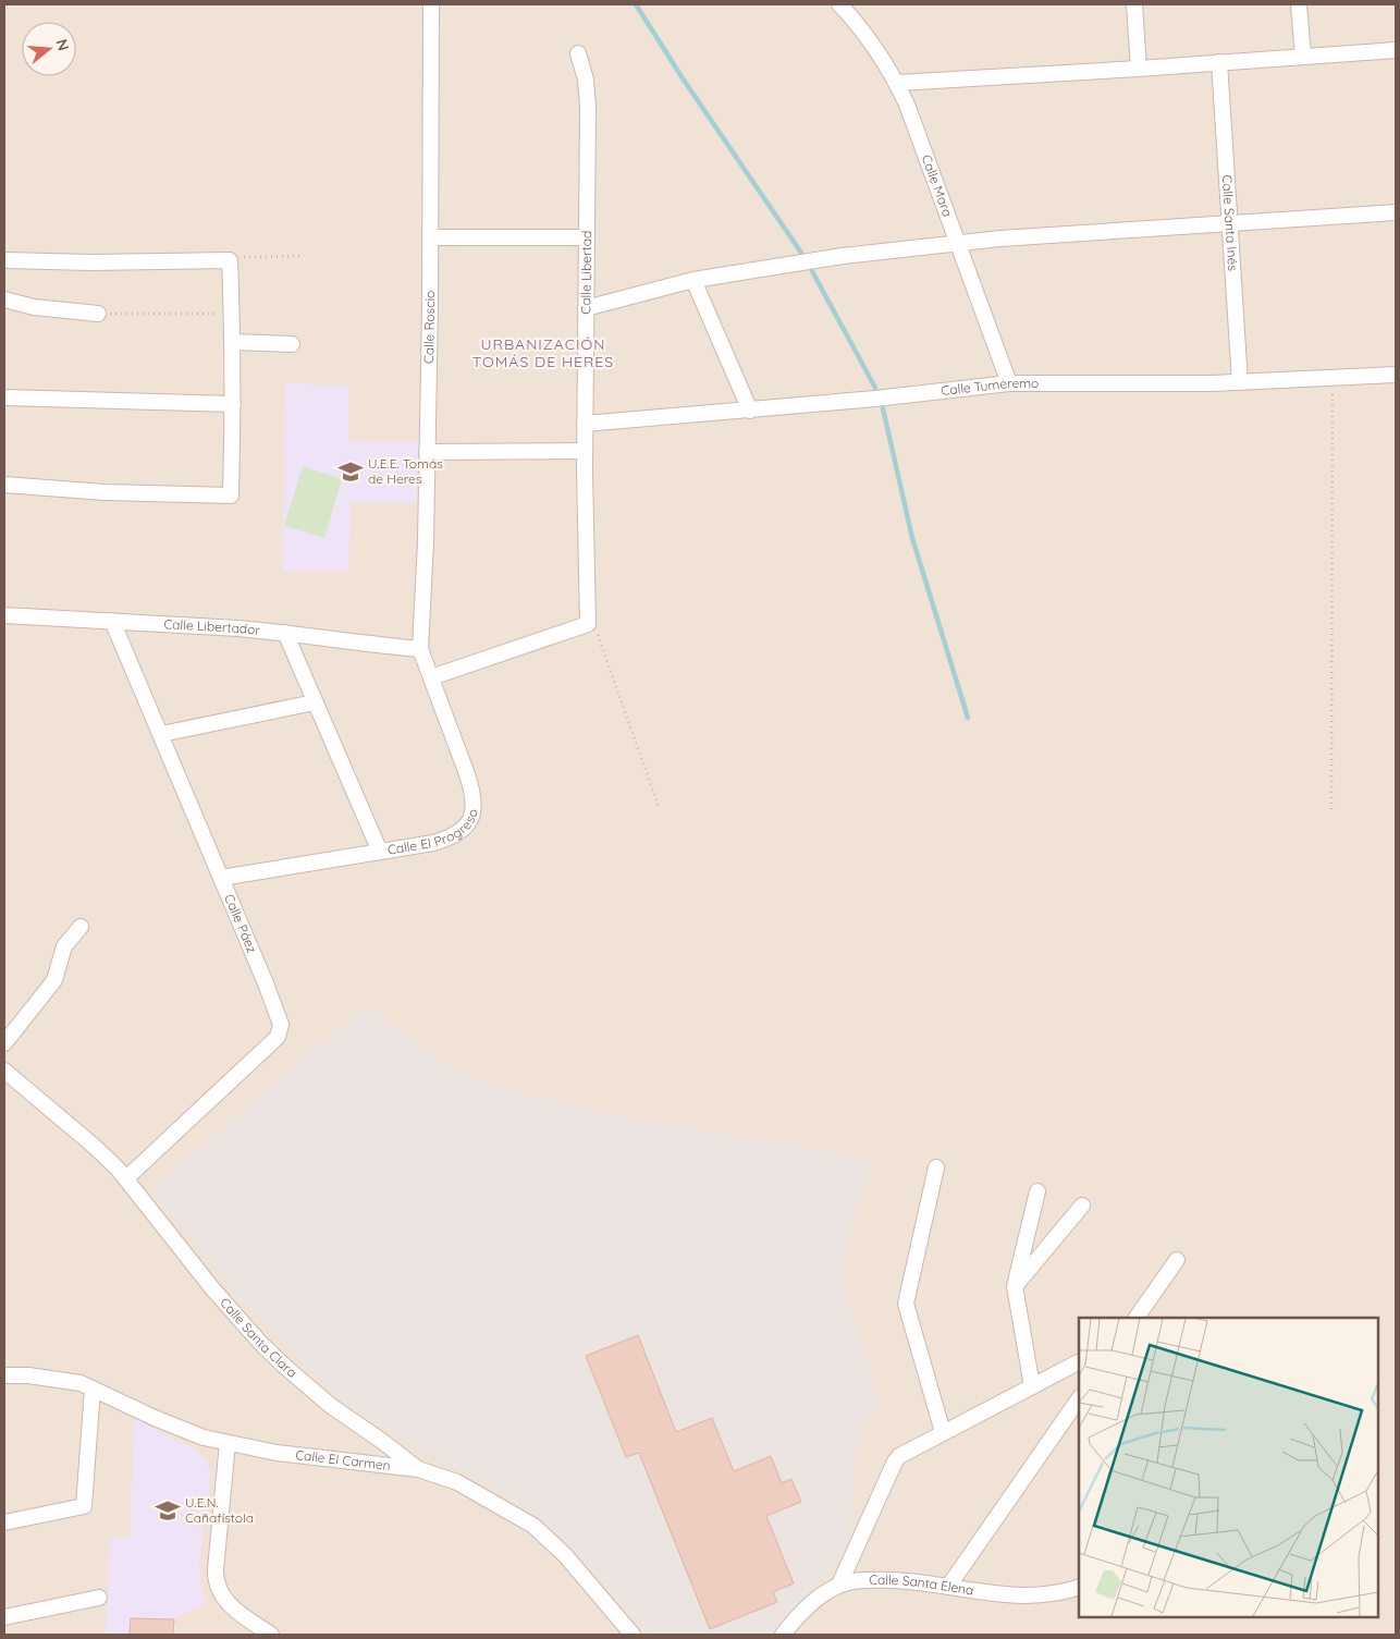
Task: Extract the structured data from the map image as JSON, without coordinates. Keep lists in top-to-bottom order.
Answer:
{
  "streets": {
    "street": [
      "Calle Mara",
      "Calle Santa Inés",
      "Calle Libertad",
      "Calle Roscio",
      "Calle Tumeremo",
      "Calle Libertador",
      "Calle El Progreso",
      "Calle Páez",
      "Calle Santa Clara",
      "Calle El Carmen",
      "Calle Santa Elena"
    ]
  },
  "crossings": [
    ["Calle Mara", "Calle Tumeremo"],
    ["Calle Santa Inés", "Calle Tumeremo"],
    ["Calle Libertad", "Calle Tumeremo"],
    ["Calle Roscio", "Calle Libertador"],
    ["Calle Roscio", "Calle El Progreso"],
    ["Calle Libertador", "Calle El Progreso"],
    ["Calle Libertador", "Calle Páez"],
    ["Calle El Progreso", "Calle Páez"],
    ["Calle Páez", "Calle Santa Clara"],
    ["Calle Santa Clara", "Calle El Carmen"]
  ],
  "districts": ["URBANIZACIÓN TOMÁS DE HERES"],
  "places": {
    "school or university": ["U.E.E. Tomás de Heres", "U.E.N. Cañafístola"]
  },
  "north": "right"
}
